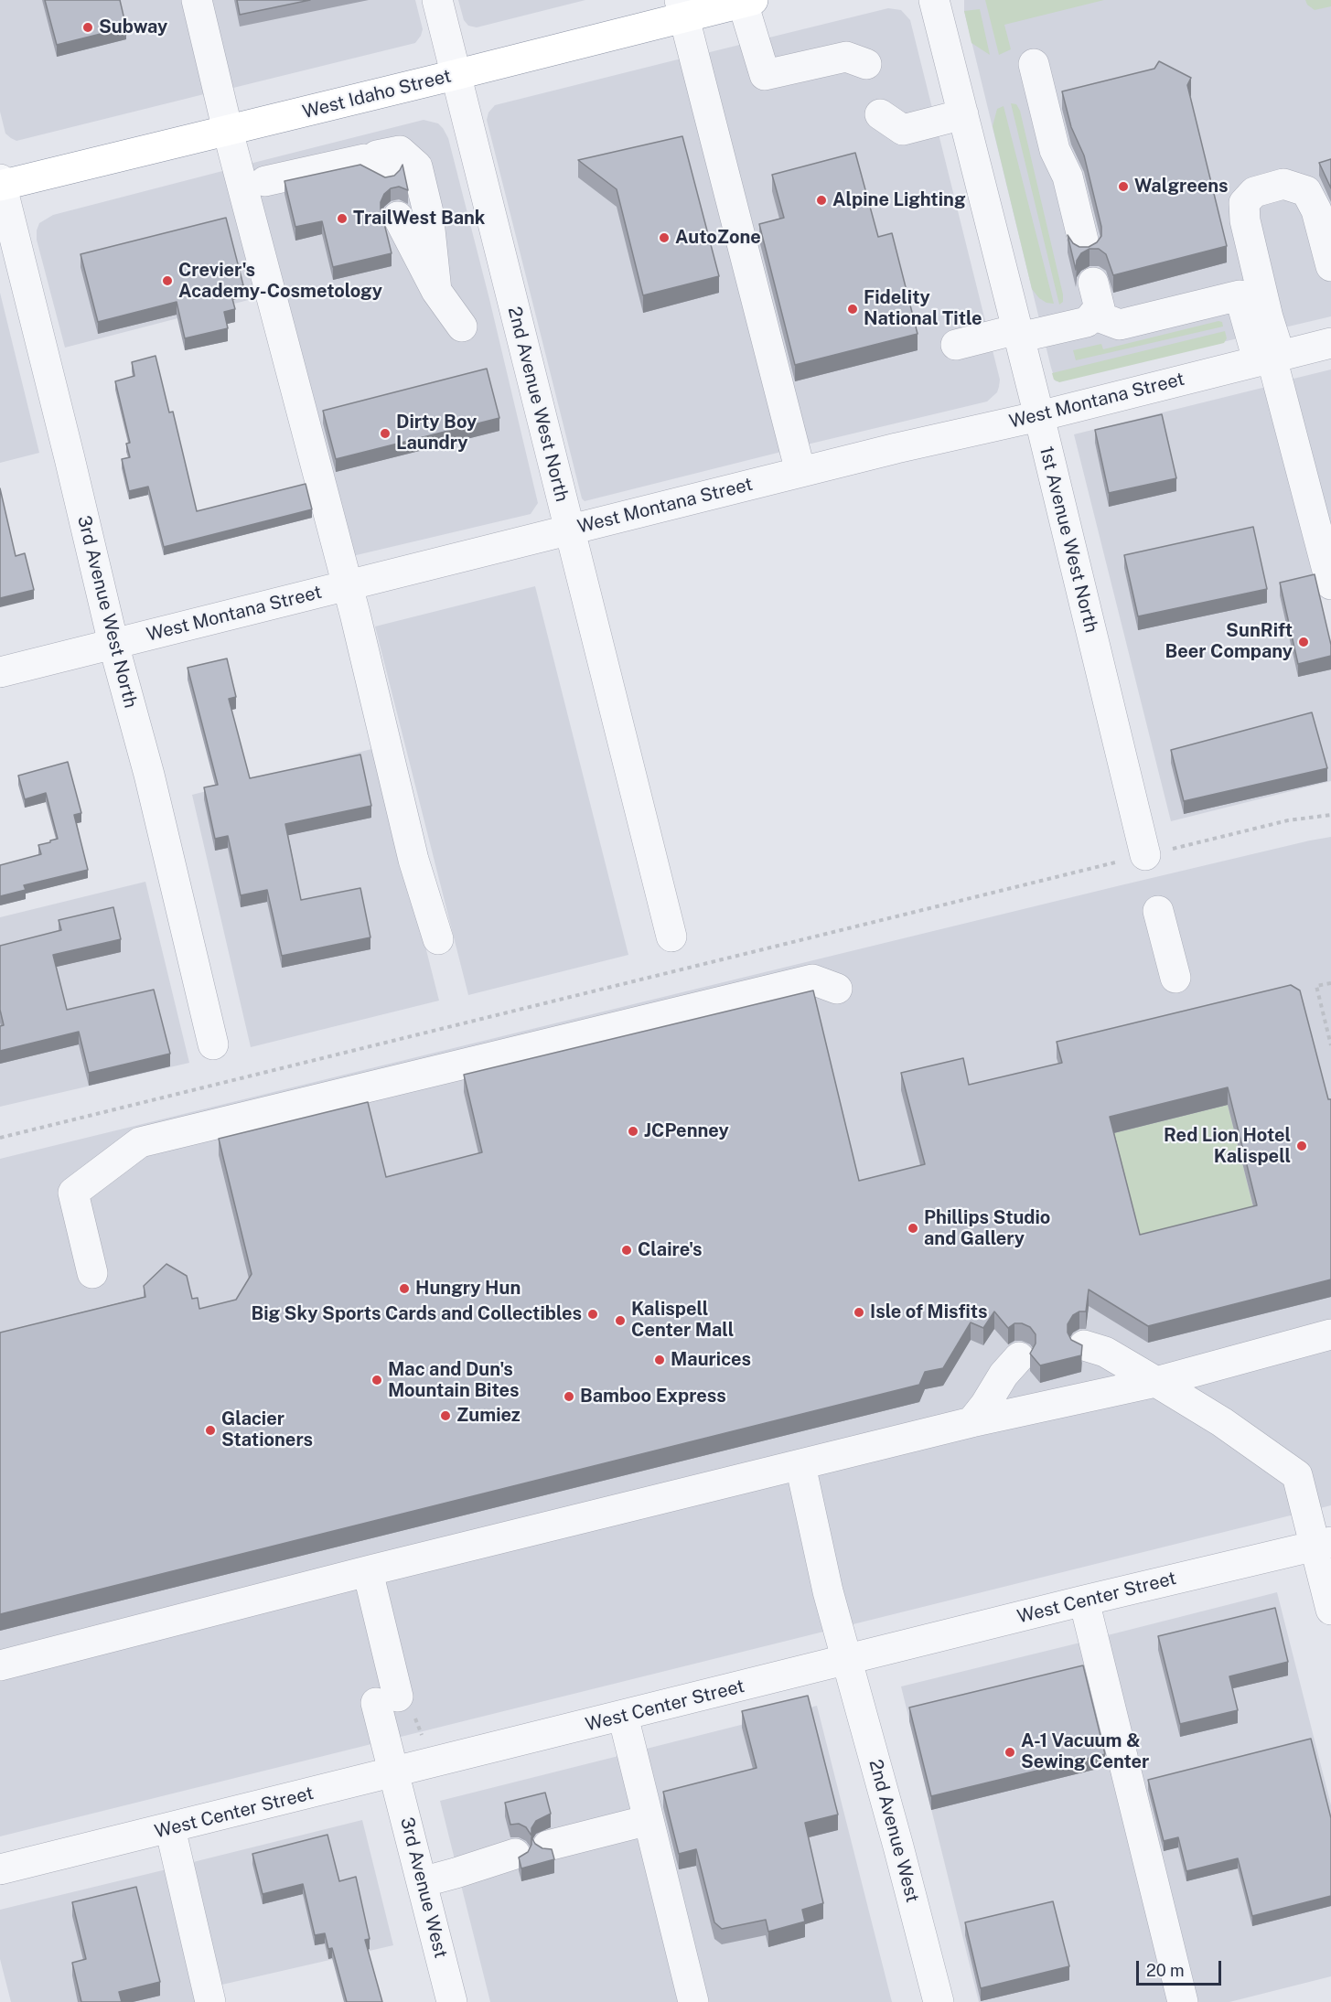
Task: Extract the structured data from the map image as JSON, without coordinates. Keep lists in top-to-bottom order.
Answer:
{
  "streets": {
    "highway": ["West Idaho Street"],
    "street": [
      "West Montana Street",
      "2nd Avenue West North",
      "1st Avenue West North",
      "3rd Avenue West North",
      "West Center Street",
      "2nd Avenue West",
      "3rd Avenue West"
    ]
  },
  "crossings": [
    ["West Idaho Street", "2nd Avenue West North"],
    ["West Idaho Street", "3rd Avenue West North"],
    ["West Montana Street", "2nd Avenue West North"],
    ["West Montana Street", "1st Avenue West North"],
    ["West Montana Street", "3rd Avenue West North"],
    ["West Center Street", "2nd Avenue West"],
    ["West Center Street", "3rd Avenue West"]
  ],
  "places": [
    "Subway",
    "Walgreens",
    "Alpine Lighting",
    "TrailWest Bank",
    "AutoZone",
    "Crevier's Academy-Cosmetology",
    "Fidelity National Title",
    "Dirty Boy Laundry",
    "SunRift Beer Company",
    "JCPenney",
    "Red Lion Hotel Kalispell",
    "Phillips Studio and Gallery",
    "Claire's",
    "Hungry Hun",
    "Isle of Misfits",
    "Big Sky Sports Cards and Collectibles",
    "Kalispell Center Mall",
    "Maurices",
    "Mac and Dun's Mountain Bites",
    "Bamboo Express",
    "Zumiez",
    "Glacier Stationers",
    "A-1 Vacuum & Sewing Center"
  ],
  "scale_bar": "20 m"
}
